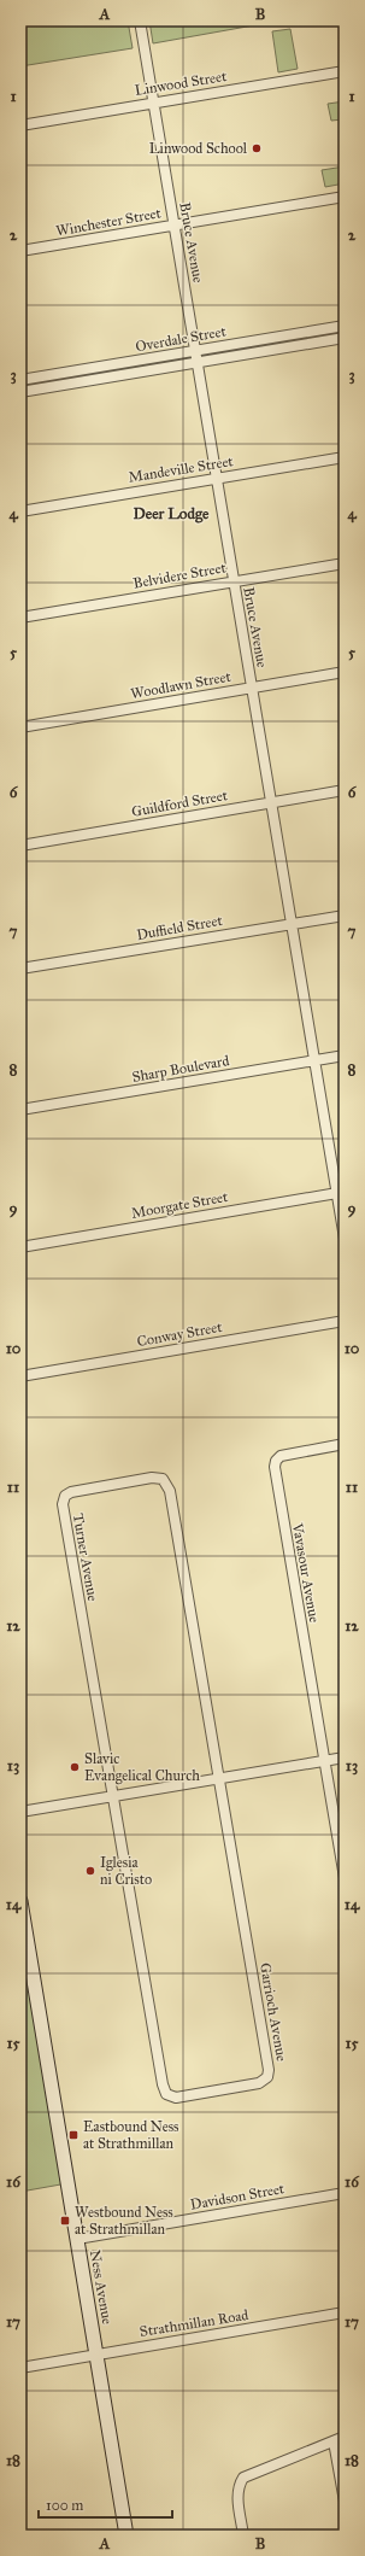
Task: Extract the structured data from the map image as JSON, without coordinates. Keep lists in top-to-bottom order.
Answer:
{
  "streets": {
    "main road": ["Ness Avenue"],
    "street": [
      "Linwood Street",
      "Winchester Street",
      "Bruce Avenue",
      "Overdale Street",
      "Mandeville Street",
      "Belvidere Street",
      "Woodlawn Street",
      "Guildford Street",
      "Duffield Street",
      "Sharp Boulevard",
      "Moorgate Street",
      "Conway Street",
      "Turner Avenue",
      "Vavasour Avenue",
      "Garrioch Avenue",
      "Davidson Street",
      "Strathmillan Road"
    ]
  },
  "crossings": [
    ["Linwood Street", "Bruce Avenue"],
    ["Winchester Street", "Bruce Avenue"],
    ["Bruce Avenue", "Overdale Street"],
    ["Bruce Avenue", "Mandeville Street"],
    ["Bruce Avenue", "Belvidere Street"],
    ["Bruce Avenue", "Woodlawn Street"],
    ["Bruce Avenue", "Guildford Street"],
    ["Bruce Avenue", "Duffield Street"],
    ["Bruce Avenue", "Sharp Boulevard"],
    ["Bruce Avenue", "Moorgate Street"],
    ["Turner Avenue", "Garrioch Avenue"],
    ["Davidson Street", "Ness Avenue"],
    ["Ness Avenue", "Strathmillan Road"]
  ],
  "districts": ["Deer Lodge"],
  "places": {
    "other": ["Linwood School", "Slavic Evangelical Church", "Iglesia ni Cristo"],
    "transit": ["Eastbound Ness at Strathmillan", "Westbound Ness at Strathmillan"]
  },
  "scale_bar": "100 m",
  "grid": {
    "columns": ["A", "B"],
    "rows": [
      "1",
      "2",
      "3",
      "4",
      "5",
      "6",
      "7",
      "8",
      "9",
      "10",
      "11",
      "12",
      "13",
      "14",
      "15",
      "16",
      "17",
      "18"
    ]
  }
}
